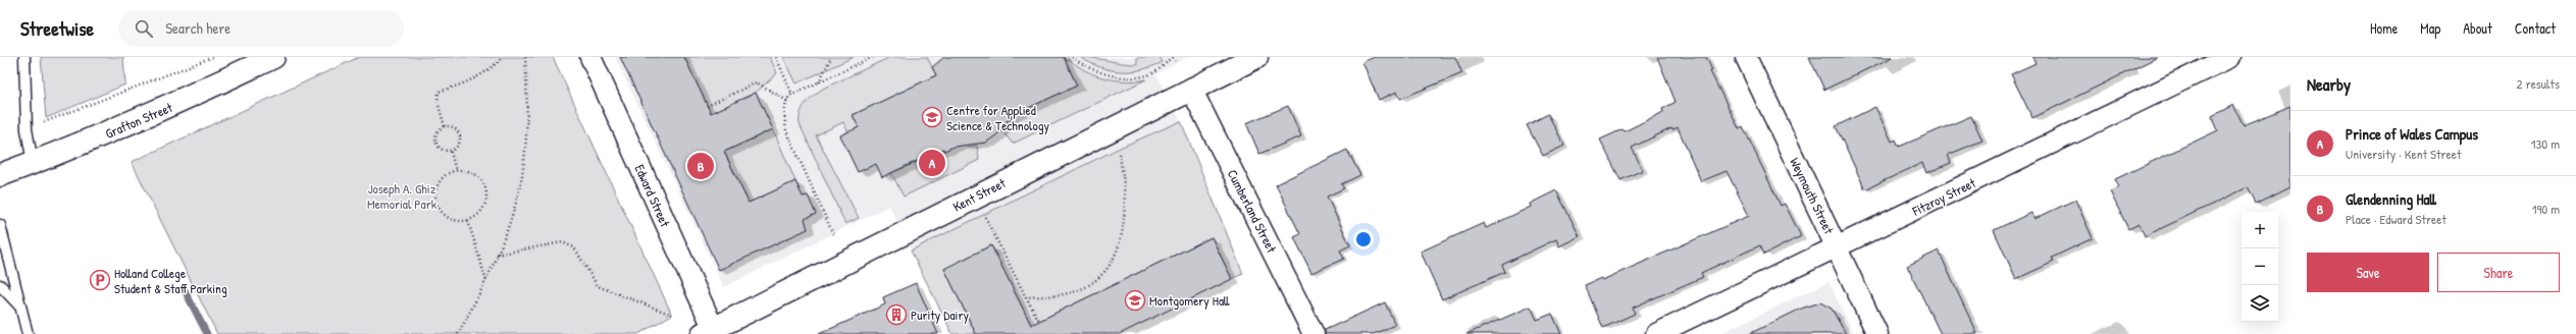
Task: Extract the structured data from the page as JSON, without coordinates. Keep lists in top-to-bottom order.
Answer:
{
  "streets": {
    "street": [
      "Grafton Street",
      "Kent Street",
      "Edward Street",
      "Weymouth Street",
      "Fitzroy Street",
      "Cumberland Street"
    ]
  },
  "crossings": [
    ["Kent Street", "Edward Street"],
    ["Kent Street", "Cumberland Street"],
    ["Weymouth Street", "Fitzroy Street"]
  ],
  "parks": ["Joseph A. Ghiz Memorial Park"],
  "places": {
    "school or university": ["Centre for Applied Science & Technology", "Montgomery Hall"],
    "parking": ["Holland College Student & Staff Parking"],
    "building": ["Purity Dairy"]
  },
  "page": {
    "header": "Streetwise",
    "search": "Search here",
    "nav": [
      "Home",
      "Map",
      "About",
      "Contact"
    ],
    "heading": ["Nearby", "2 results"],
    "list": [
      {
        "mark": "A",
        "name": "Prince of Wales Campus",
        "note": "University · Kent Street",
        "value": "130 m"
      },
      {
        "mark": "B",
        "name": "Glendenning Hall",
        "note": "Place · Edward Street",
        "value": "190 m"
      }
    ],
    "pins": ["A", "B"],
    "map_buttons": ["+", "−"],
    "buttons": ["Save", "Share"]
  }
}
